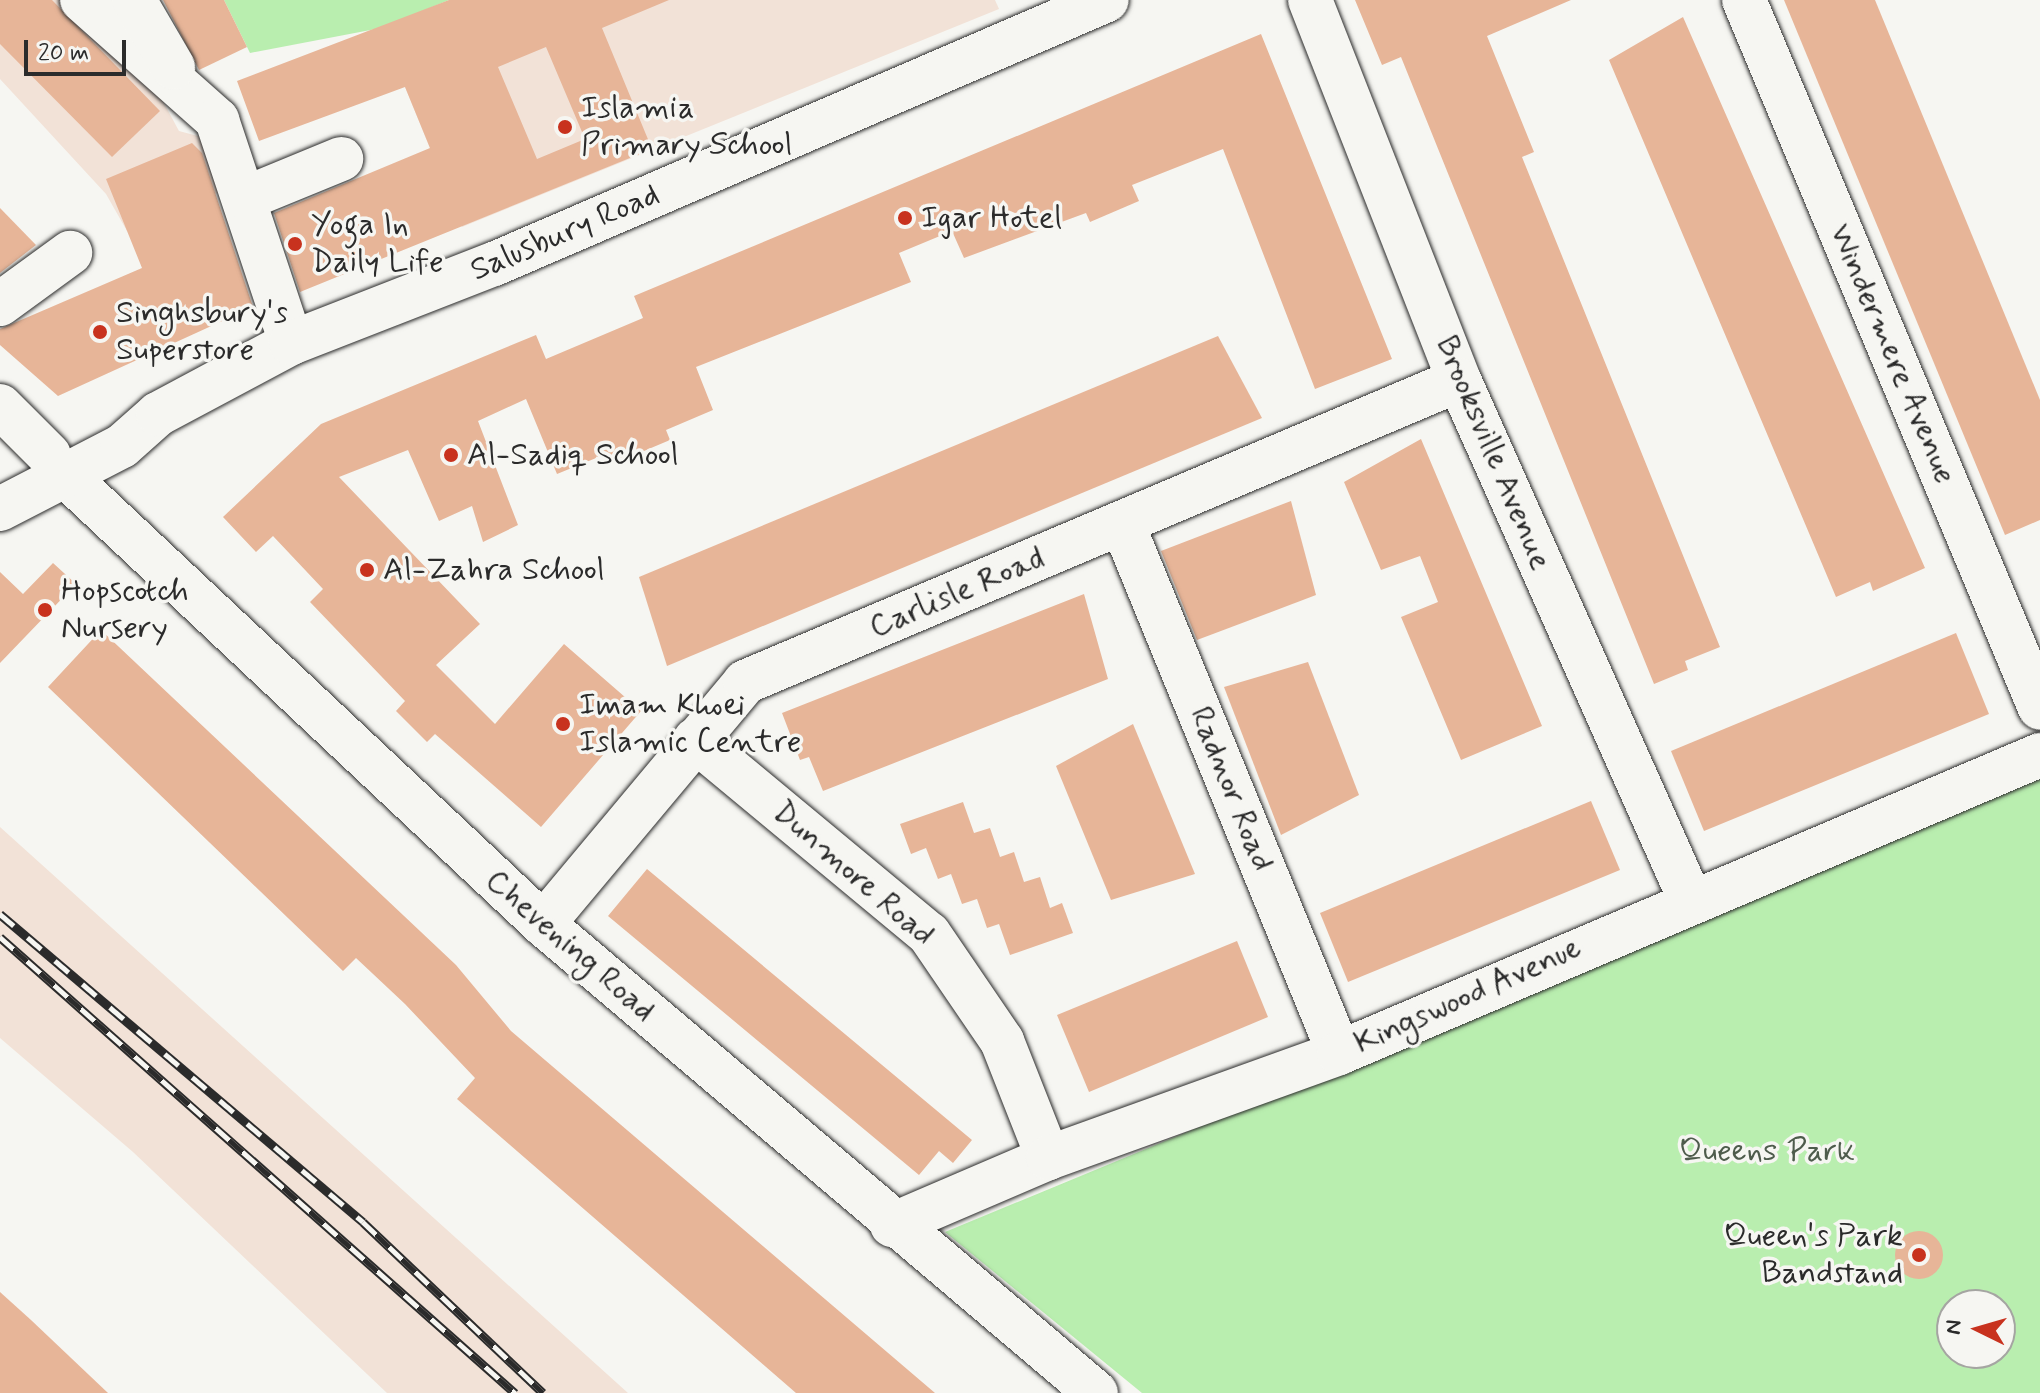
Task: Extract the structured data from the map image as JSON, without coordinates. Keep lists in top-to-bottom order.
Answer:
{
  "streets": {
    "street": [
      "Salusbury Road",
      "Windermere Avenue",
      "Brooksville Avenue",
      "Carlisle Road",
      "Radnor Road",
      "Dunmore Road",
      "Chevening Road",
      "Kingswood Avenue"
    ]
  },
  "crossings": [
    ["Salusbury Road", "Chevening Road"],
    ["Brooksville Avenue", "Carlisle Road"],
    ["Brooksville Avenue", "Kingswood Avenue"],
    ["Carlisle Road", "Radnor Road"],
    ["Carlisle Road", "Dunmore Road"],
    ["Carlisle Road", "Chevening Road"],
    ["Radnor Road", "Kingswood Avenue"],
    ["Dunmore Road", "Kingswood Avenue"],
    ["Chevening Road", "Kingswood Avenue"]
  ],
  "parks": ["Queens Park"],
  "places": [
    "Islamia Primary School",
    "Igar Hotel",
    "Yoga In Daily Life",
    "Singhsbury's Superstore",
    "Al-Sadiq School",
    "Al-Zahra School",
    "Hopscotch Nursery",
    "Imam Khoei Islamic Centre",
    "Queen's Park Bandstand"
  ],
  "scale_bar": "20 m",
  "north": "left"
}
